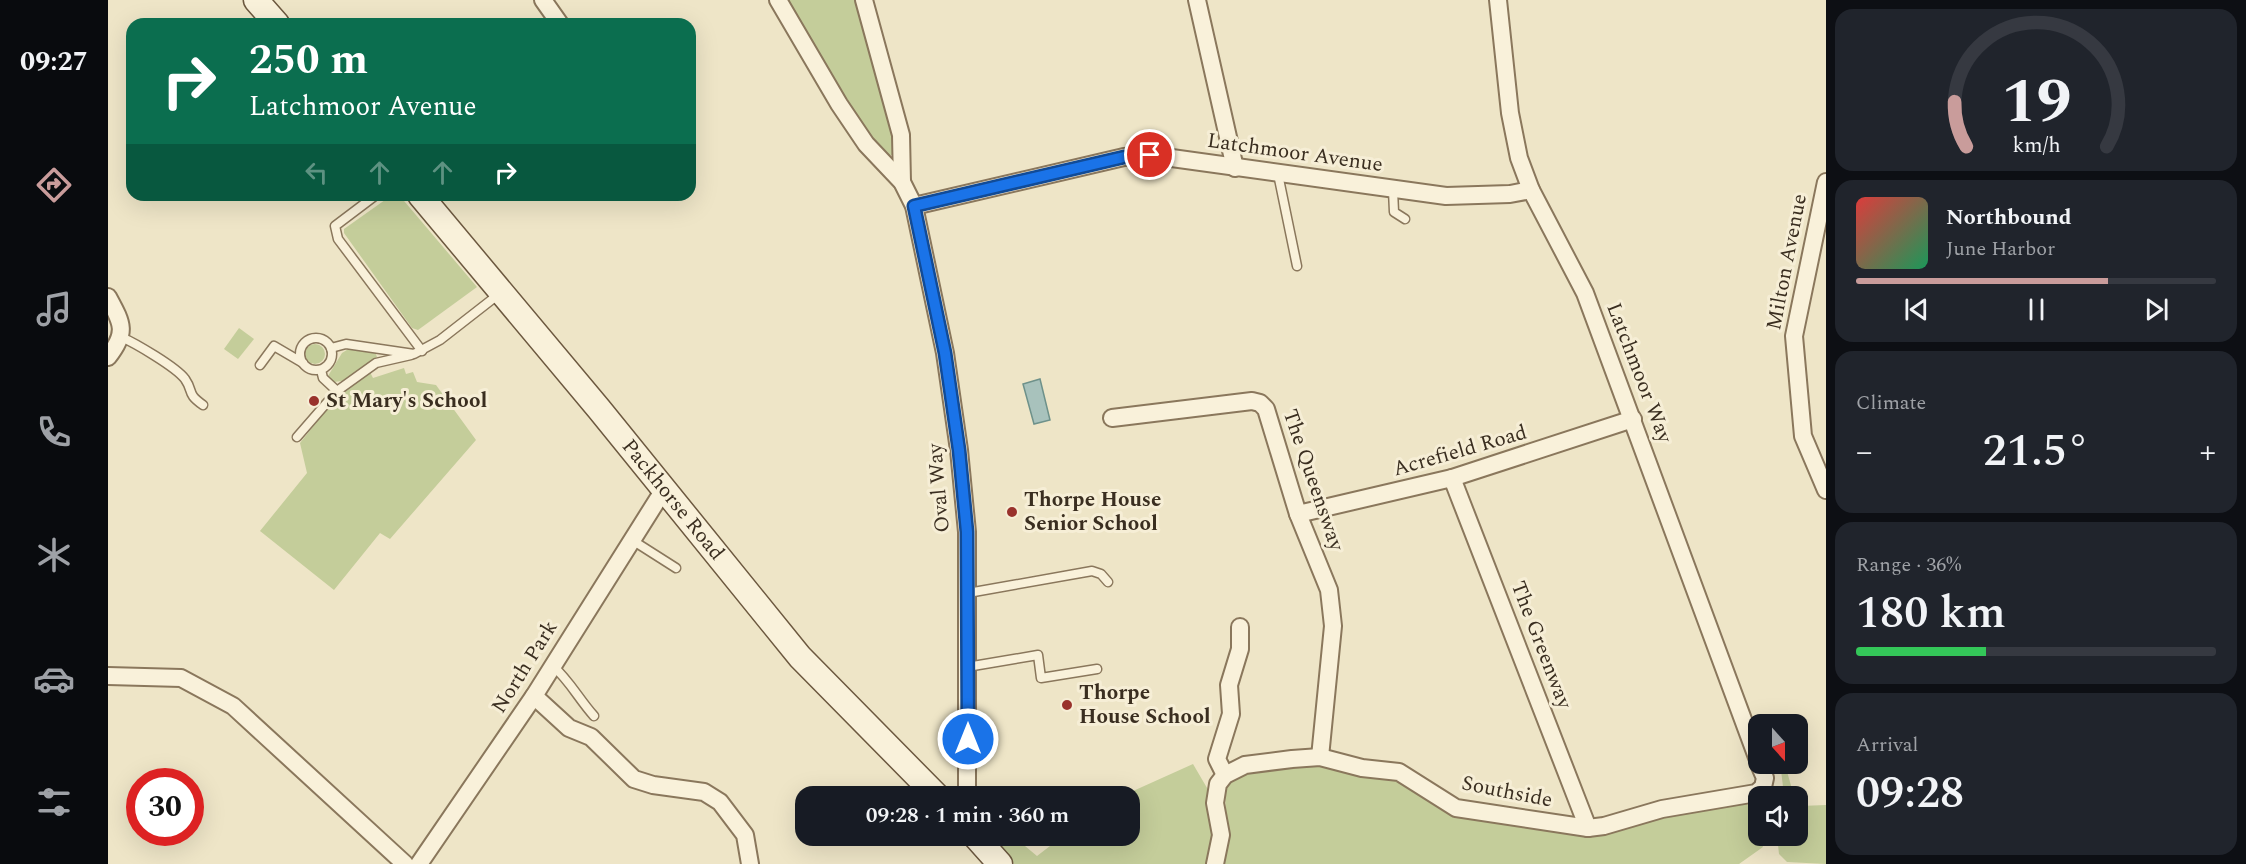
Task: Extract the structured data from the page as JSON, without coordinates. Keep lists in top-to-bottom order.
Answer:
{
  "streets": {
    "main road": ["Packhorse Road"],
    "street": [
      "Latchmoor Avenue",
      "Milton Avenue",
      "Latchmoor Way",
      "Acrefield Road",
      "The Queensway",
      "Oval Way",
      "The Greenway",
      "North Park",
      "Southside"
    ]
  },
  "crossings": [
    ["Latchmoor Avenue", "Latchmoor Way"],
    ["Latchmoor Avenue", "Oval Way"],
    ["Latchmoor Way", "Acrefield Road"],
    ["Acrefield Road", "The Queensway"],
    ["Acrefield Road", "The Greenway"],
    ["The Queensway", "Southside"],
    ["Packhorse Road", "North Park"],
    ["The Greenway", "Southside"]
  ],
  "places": ["St Mary's School", "Thorpe House Senior School", "Thorpe House School"],
  "north": "bottom",
  "page": {
    "tabs": "09:27",
    "turn": ["250 m", "Latchmoor Avenue"],
    "song": ["Northbound", "June Harbor"],
    "tile": [
      "Climate",
      ["Range · 36%", "180 km"],
      ["Arrival", "09:28"]
    ],
    "heat": ["−", "21.5°", "+"],
    "limit": "30",
    "trip": "09:28 · 1 min · 360 m",
    "gauge": ["19", "km/h"]
  }
}
